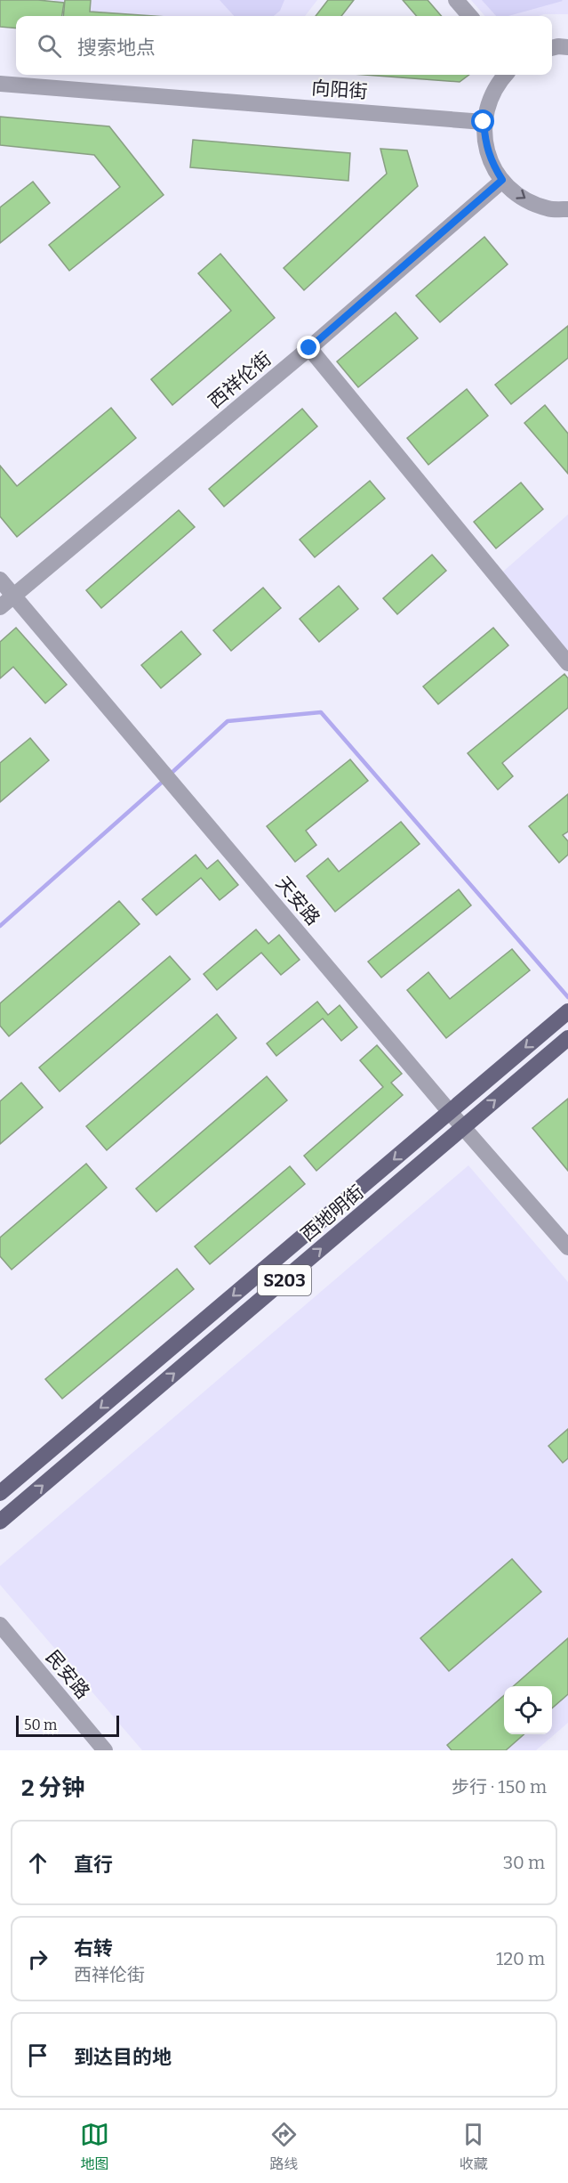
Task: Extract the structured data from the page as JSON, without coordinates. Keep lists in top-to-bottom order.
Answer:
{
  "streets": {
    "main road": ["西地明街", "S203"],
    "street": [
      "向阳街",
      "西祥伦街",
      "天安路",
      "民安路"
    ]
  },
  "crossings": [
    ["西祥伦街", "天安路"],
    ["天安路", "西地明街"]
  ],
  "scale_bar": "50 m",
  "page": {
    "search": "搜索地点",
    "scale": "50 m",
    "heading": ["2 分钟", "步行 · 150 m"],
    "list": [
      ["直行", "30 m"],
      ["右转", "西祥伦街", "120 m"],
      "到达目的地"
    ],
    "nav": ["地图", "路线", "收藏"]
  }
}
